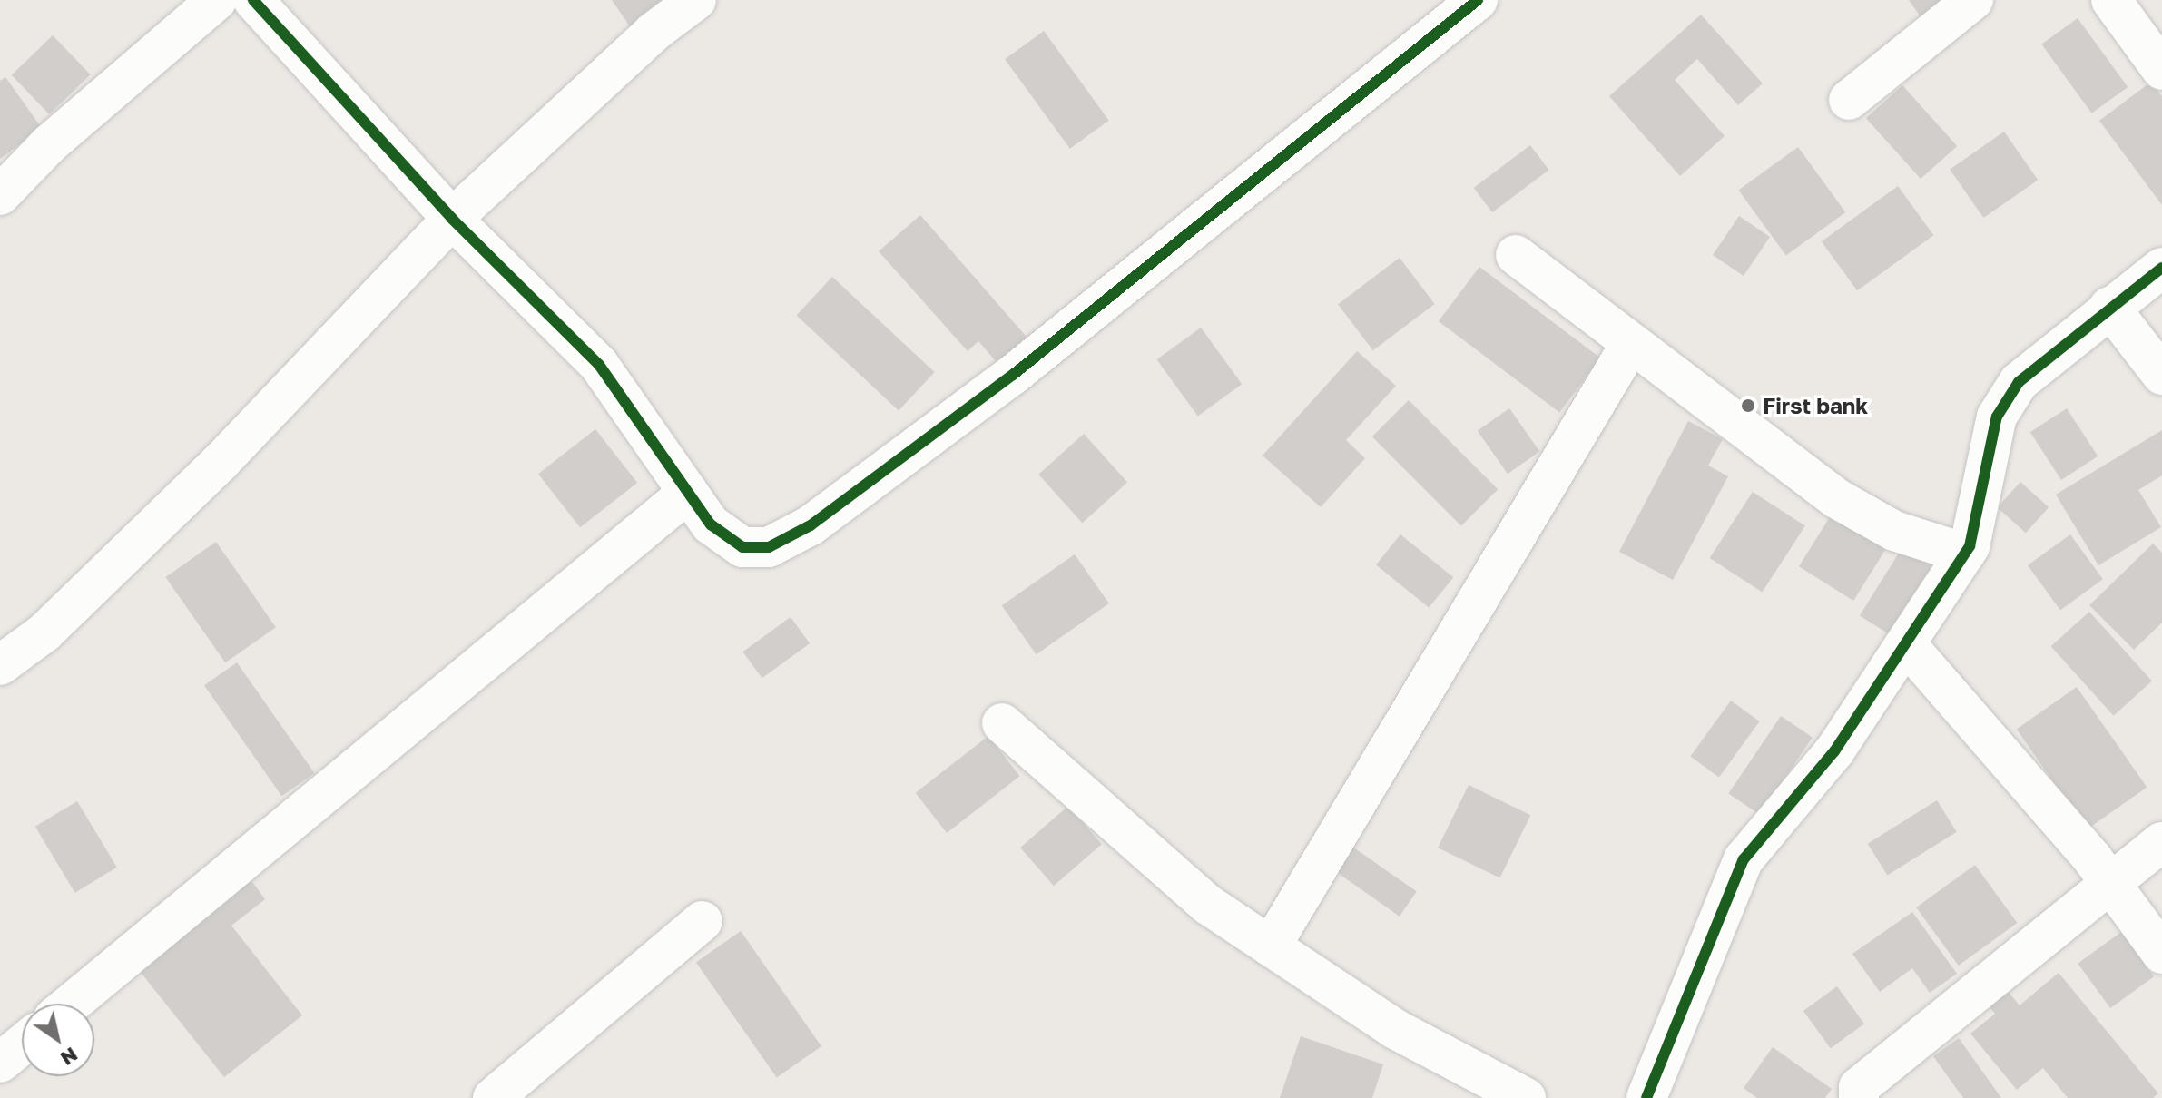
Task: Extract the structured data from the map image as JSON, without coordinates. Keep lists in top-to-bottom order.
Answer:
{
  "places": ["First bank"],
  "north": "bottom right"
}
